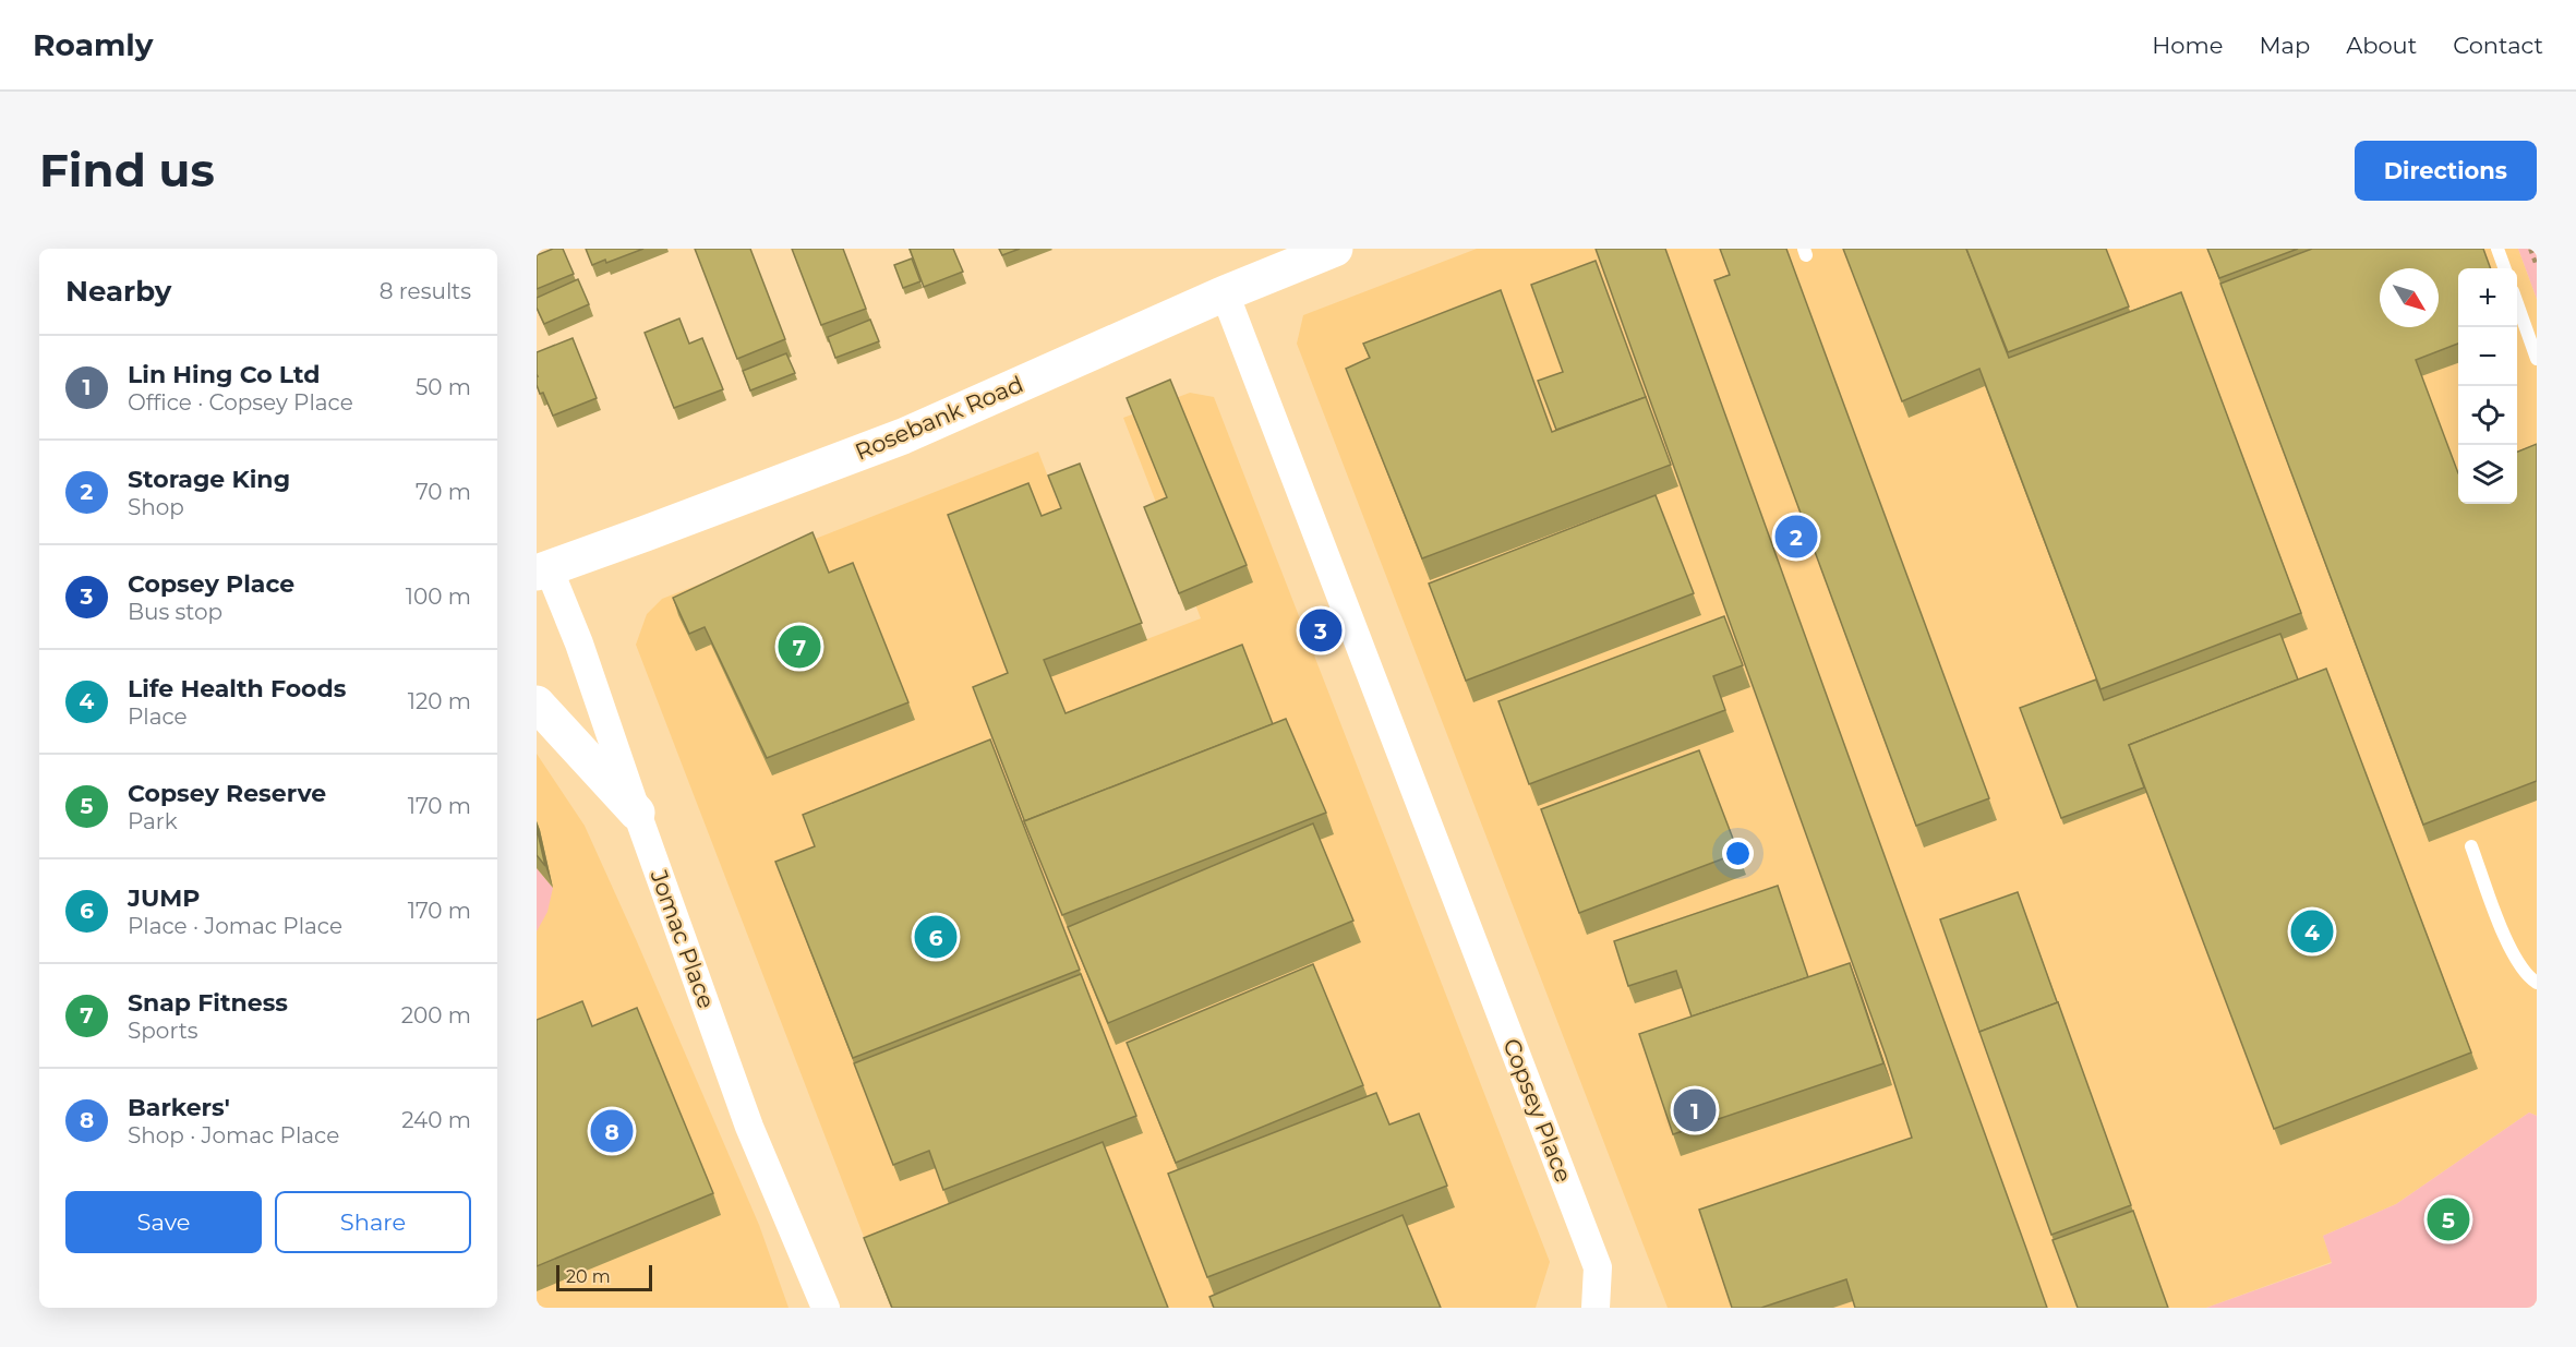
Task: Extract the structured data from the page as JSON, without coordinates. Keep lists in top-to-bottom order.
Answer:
{
  "streets": {
    "main road": ["Rosebank Road"],
    "street": ["Jomac Place", "Copsey Place"]
  },
  "crossings": [
    ["Rosebank Road", "Jomac Place"],
    ["Rosebank Road", "Copsey Place"]
  ],
  "scale_bar": "20 m",
  "north": "bottom right",
  "page": {
    "header": "Roamly",
    "nav": [
      "Home",
      "Map",
      "About",
      "Contact"
    ],
    "buttons": [
      "Directions",
      ["Save", "Share"]
    ],
    "title": "Find us",
    "heading": ["Nearby", "8 results"],
    "map_buttons": ["+", "−"],
    "list": [
      {
        "mark": "1",
        "name": "Lin Hing Co Ltd",
        "note": "Office · Copsey Place",
        "value": "50 m"
      },
      {
        "mark": "2",
        "name": "Storage King",
        "note": "Shop",
        "value": "70 m"
      },
      {
        "mark": "3",
        "name": "Copsey Place",
        "note": "Bus stop",
        "value": "100 m"
      },
      {
        "mark": "4",
        "name": "Life Health Foods",
        "note": "Place",
        "value": "120 m"
      },
      {
        "mark": "5",
        "name": "Copsey Reserve",
        "note": "Park",
        "value": "170 m"
      },
      {
        "mark": "6",
        "name": "JUMP",
        "note": "Place · Jomac Place",
        "value": "170 m"
      },
      {
        "mark": "7",
        "name": "Snap Fitness",
        "note": "Sports",
        "value": "200 m"
      },
      {
        "mark": "8",
        "name": "Barkers'",
        "note": "Shop · Jomac Place",
        "value": "240 m"
      }
    ],
    "pins": [
      "2",
      "3",
      "7",
      "4",
      "6",
      "1",
      "8",
      "5"
    ],
    "scale": "20 m"
  }
}
